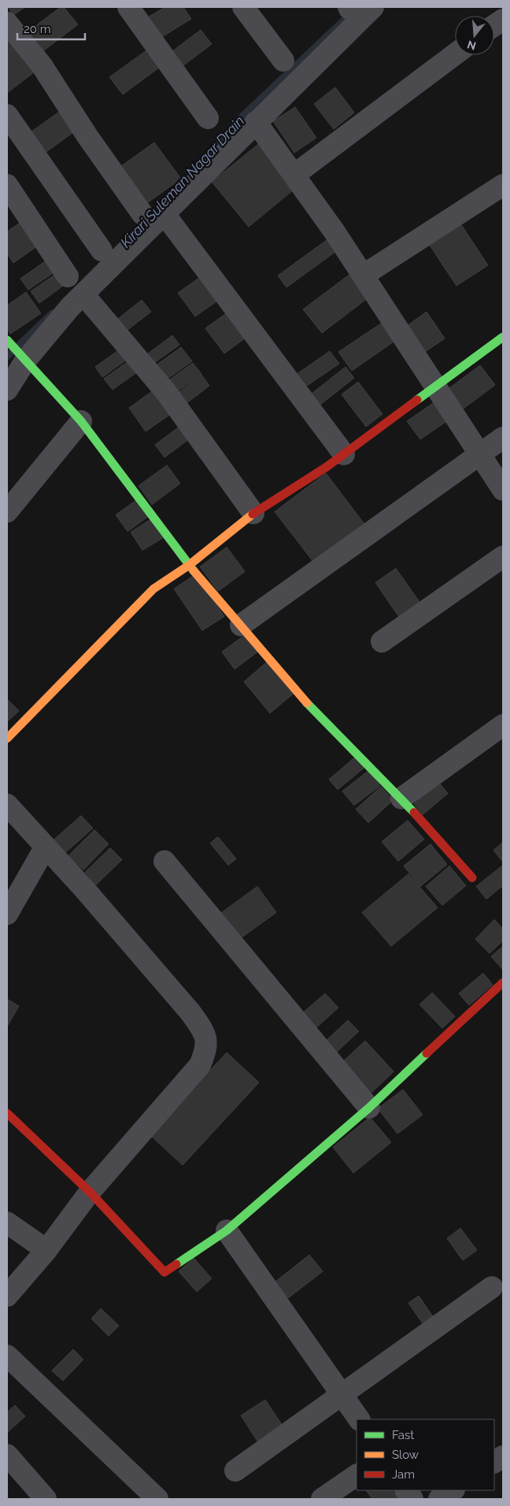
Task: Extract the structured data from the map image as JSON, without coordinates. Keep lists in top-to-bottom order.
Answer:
{
  "water": ["Kirari Suleman Nagar Drain"],
  "legend": ["Fast", "Slow", "Jam"],
  "scale_bar": "20 m",
  "north": "bottom"
}
